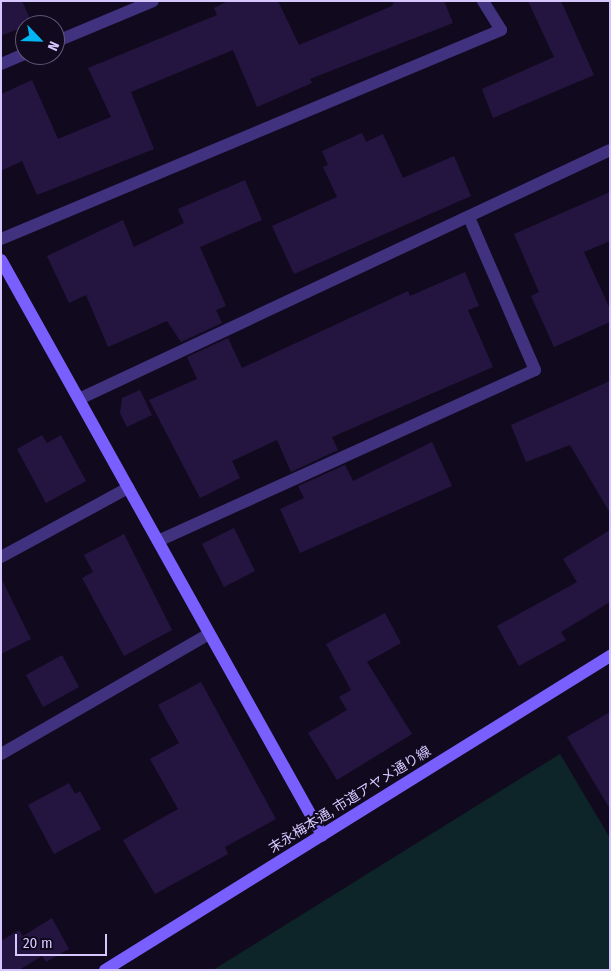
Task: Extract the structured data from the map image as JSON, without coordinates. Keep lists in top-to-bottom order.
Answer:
{
  "streets": {
    "street": ["末永梅本通, 市道アヤメ通り線"]
  },
  "scale_bar": "20 m",
  "north": "bottom right"
}
